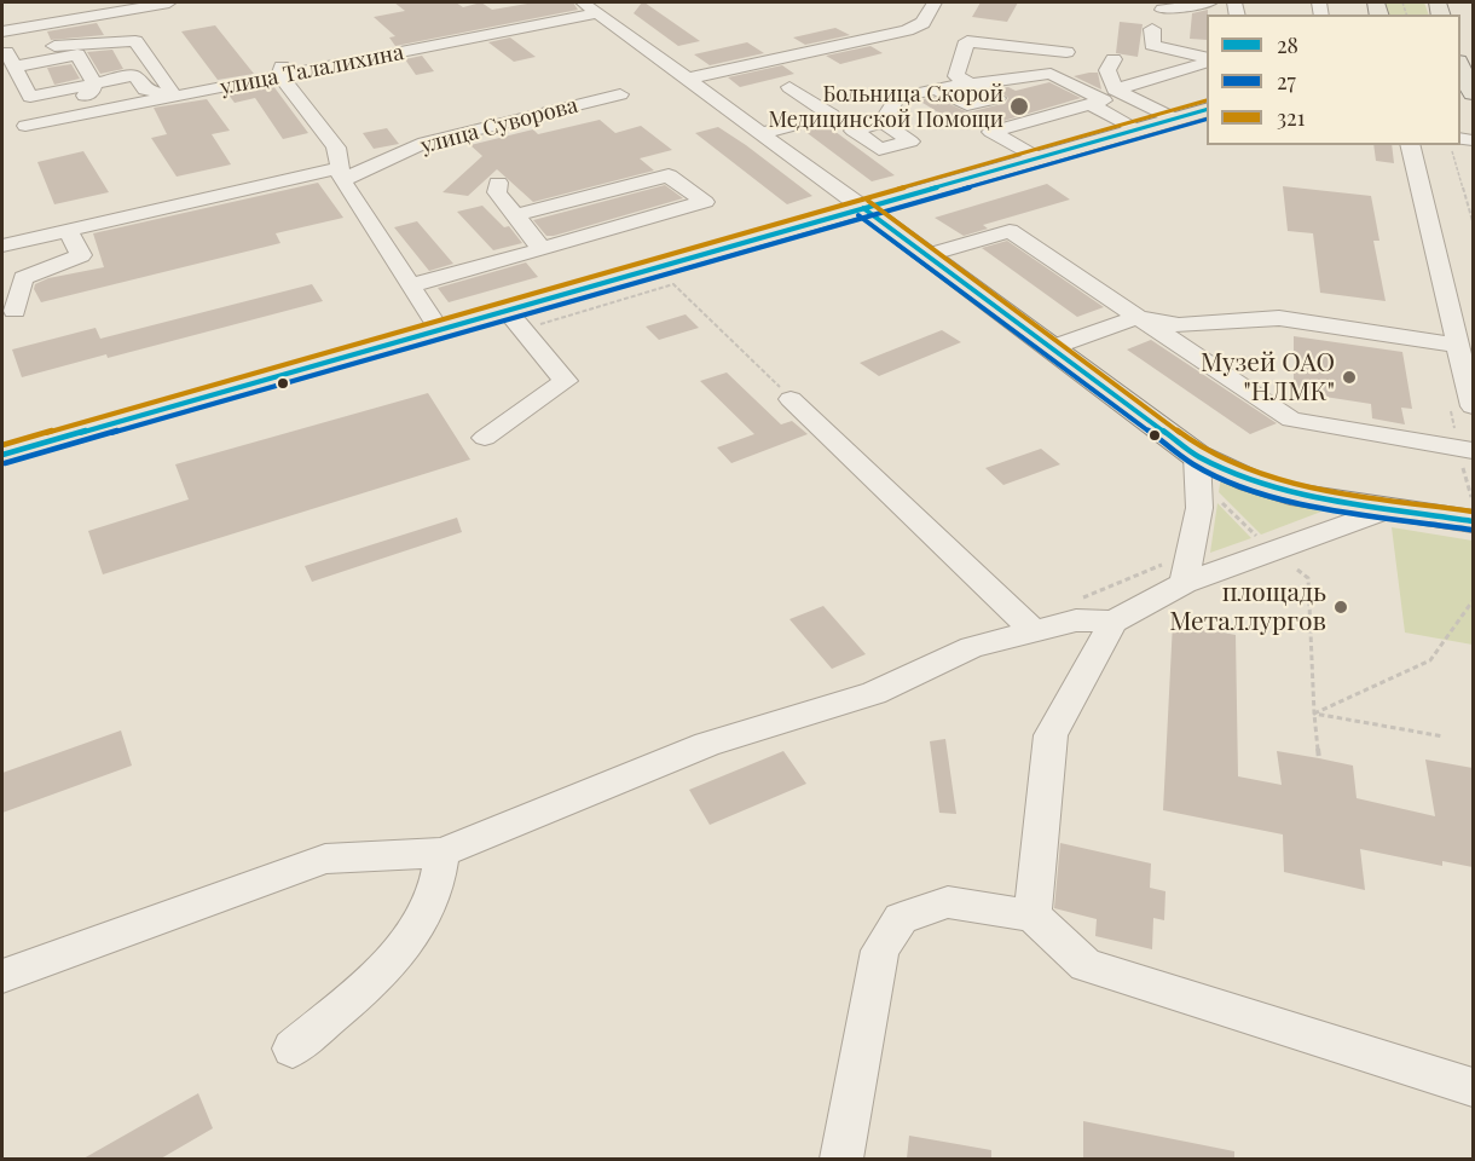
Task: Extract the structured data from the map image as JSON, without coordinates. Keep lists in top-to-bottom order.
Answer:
{
  "streets": {
    "street": ["улица Талалихина", "улица Суворова"]
  },
  "places": ["Больница Скорой Медицинской Помощи", "Музей ОАО \"НЛМК\"", "площадь Металлургов"],
  "lines": ["transit line 321", "transit line 28", "transit line 27"],
  "legend": ["28", "27", "321"]
}
